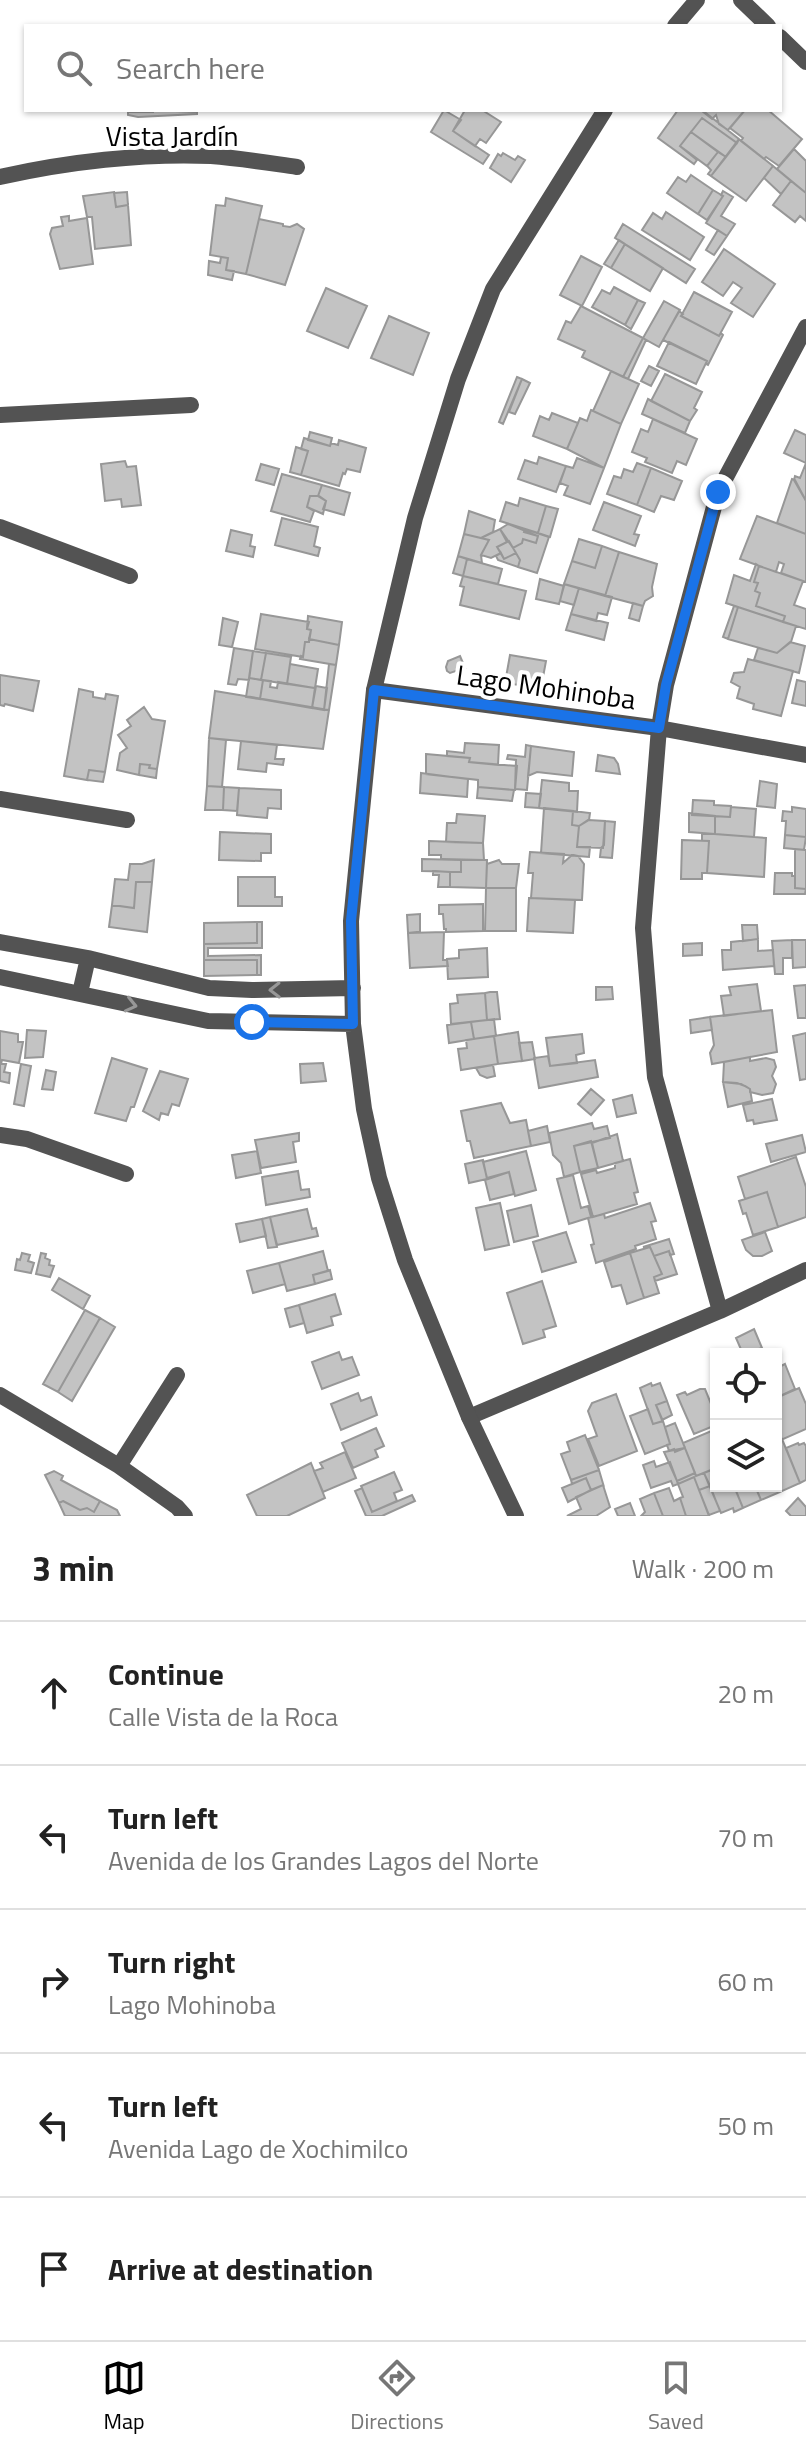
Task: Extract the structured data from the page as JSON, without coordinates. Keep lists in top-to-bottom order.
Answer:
{
  "streets": {
    "street": ["Vista Jardín", "Lago Mohinoba"]
  },
  "page": {
    "search": "Search here",
    "heading": ["3 min", "Walk · 200 m"],
    "list": [
      ["Continue", "Calle Vista de la Roca", "20 m"],
      ["Turn left", "Avenida de los Grandes Lagos del Norte", "70 m"],
      ["Turn right", "Lago Mohinoba", "60 m"],
      ["Turn left", "Avenida Lago de Xochimilco", "50 m"],
      "Arrive at destination"
    ],
    "nav": ["Map", "Directions", "Saved"]
  }
}
